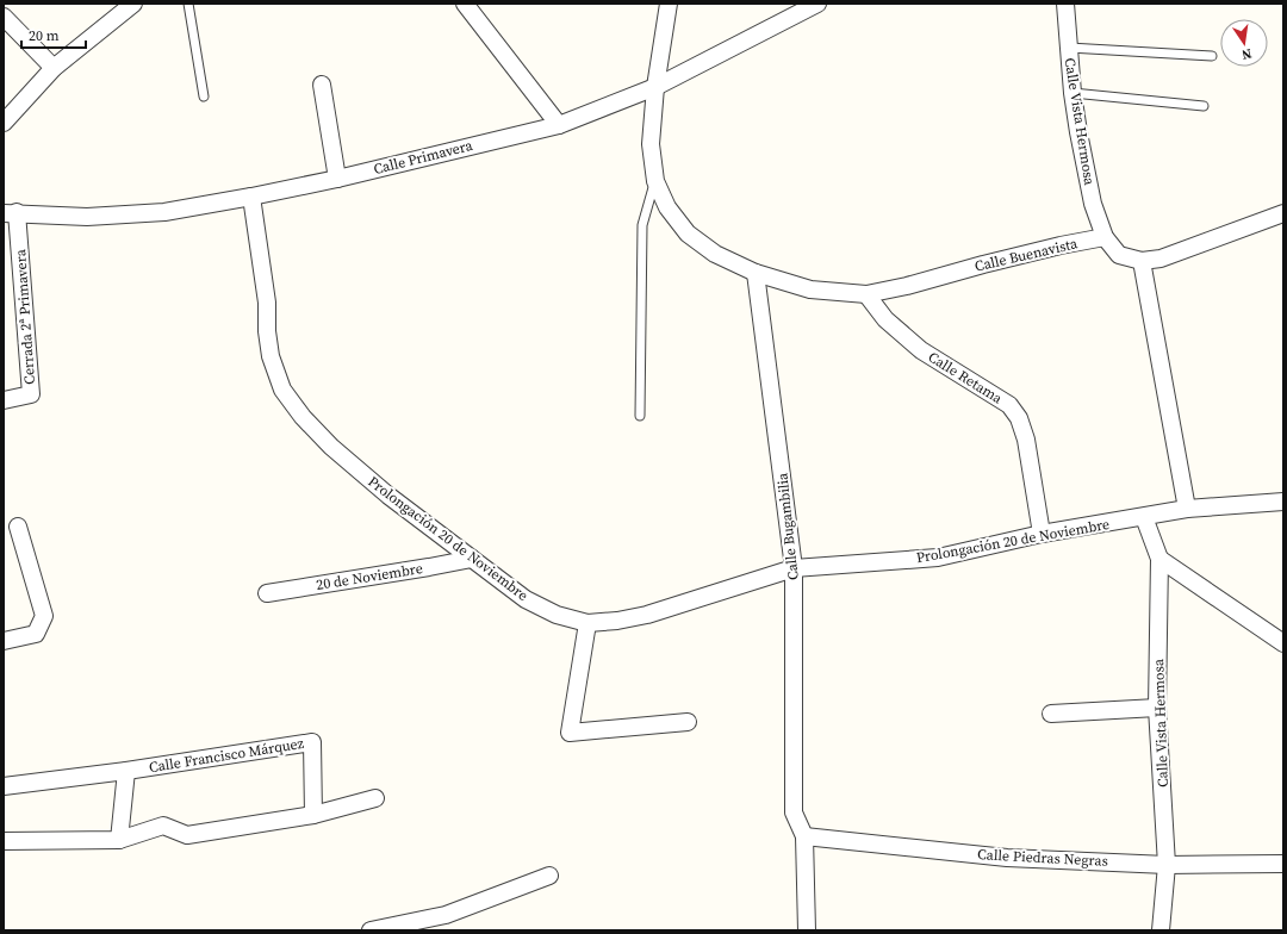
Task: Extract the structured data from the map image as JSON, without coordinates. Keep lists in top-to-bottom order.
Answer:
{
  "streets": {
    "street": [
      "Calle Vista Hermosa",
      "Calle Primavera",
      "Calle Buenavista",
      "Cerrada 2ª Primavera",
      "Calle Retama",
      "Calle Bugambilia",
      "Prolongación 20 de Noviembre",
      "20 de Noviembre",
      "Calle Francisco Márquez",
      "Calle Piedras Negras"
    ]
  },
  "crossings": [
    ["Calle Vista Hermosa", "Calle Buenavista"],
    ["Calle Vista Hermosa", "Prolongación 20 de Noviembre"],
    ["Calle Vista Hermosa", "Calle Piedras Negras"],
    ["Calle Primavera", "Cerrada 2ª Primavera"],
    ["Calle Primavera", "Prolongación 20 de Noviembre"],
    ["Calle Buenavista", "Calle Retama"],
    ["Calle Buenavista", "Calle Bugambilia"],
    ["Calle Retama", "Prolongación 20 de Noviembre"],
    ["Calle Bugambilia", "Prolongación 20 de Noviembre"],
    ["Calle Bugambilia", "Calle Piedras Negras"],
    ["Prolongación 20 de Noviembre", "20 de Noviembre"]
  ],
  "scale_bar": "20 m",
  "north": "bottom"
}
